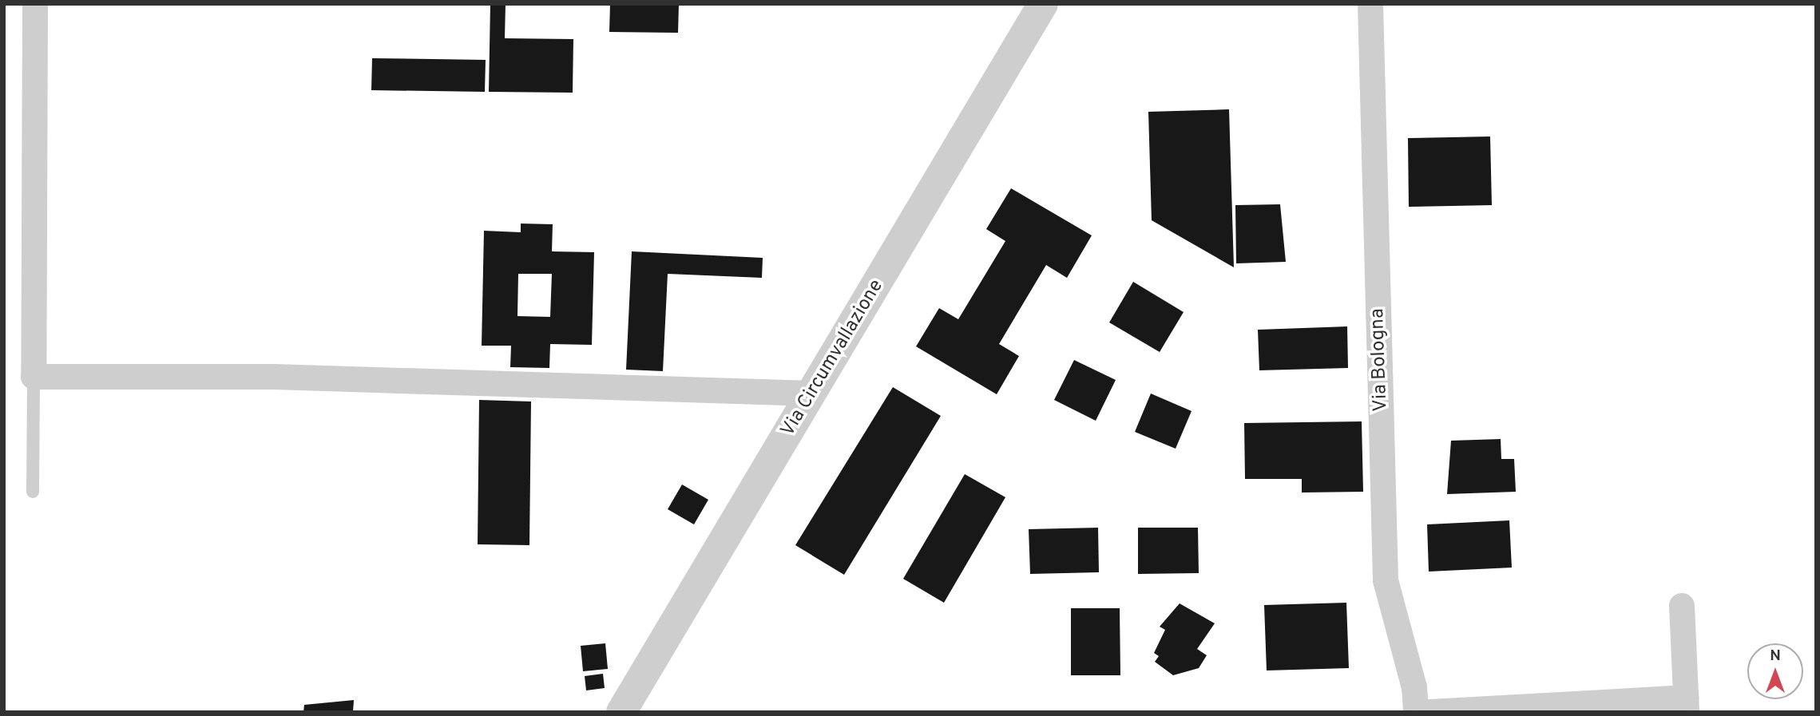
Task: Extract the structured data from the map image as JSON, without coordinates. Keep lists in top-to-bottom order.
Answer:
{
  "streets": {
    "street": ["Via Circumvallazione", "Via Bologna"]
  },
  "north": "top"
}
